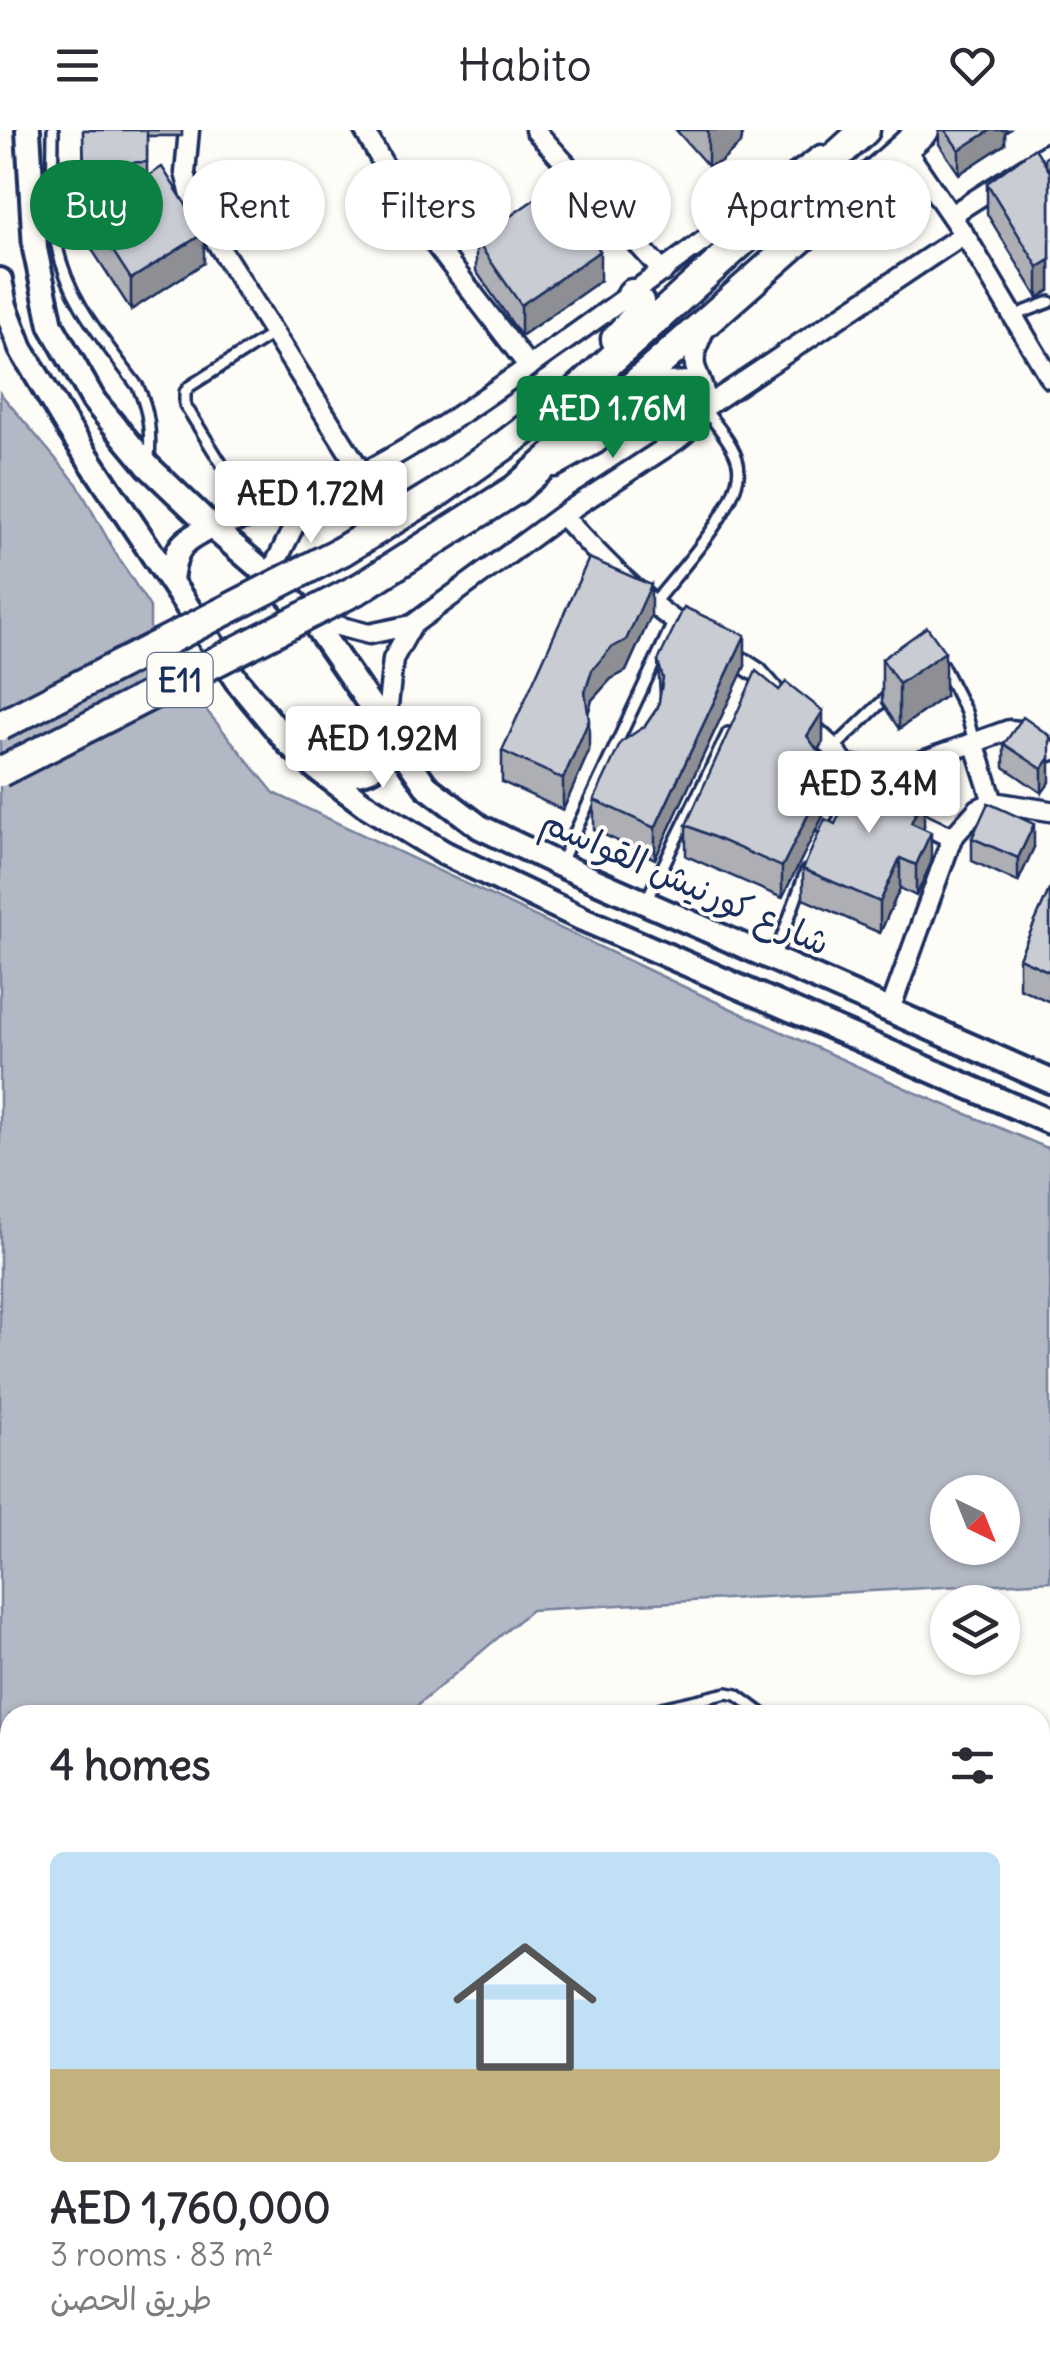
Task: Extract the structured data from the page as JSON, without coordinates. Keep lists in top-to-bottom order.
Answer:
{
  "streets": {
    "main road": ["E11", "شارع كورنيش القواسم"]
  },
  "north": "bottom right",
  "page": {
    "header": "Habito",
    "chip": [
      "Buy",
      "Rent",
      "Filters",
      "New",
      "Apartment"
    ],
    "price": [
      "AED 1.76M",
      "AED 1.72M",
      "AED 1.92M",
      "AED 3.4M"
    ],
    "heading": "4 homes",
    "list": [
      {
        "name": "AED 1,760,000",
        "note": "3 rooms · 83 m² · طريق الحصن"
      }
    ]
  }
}
